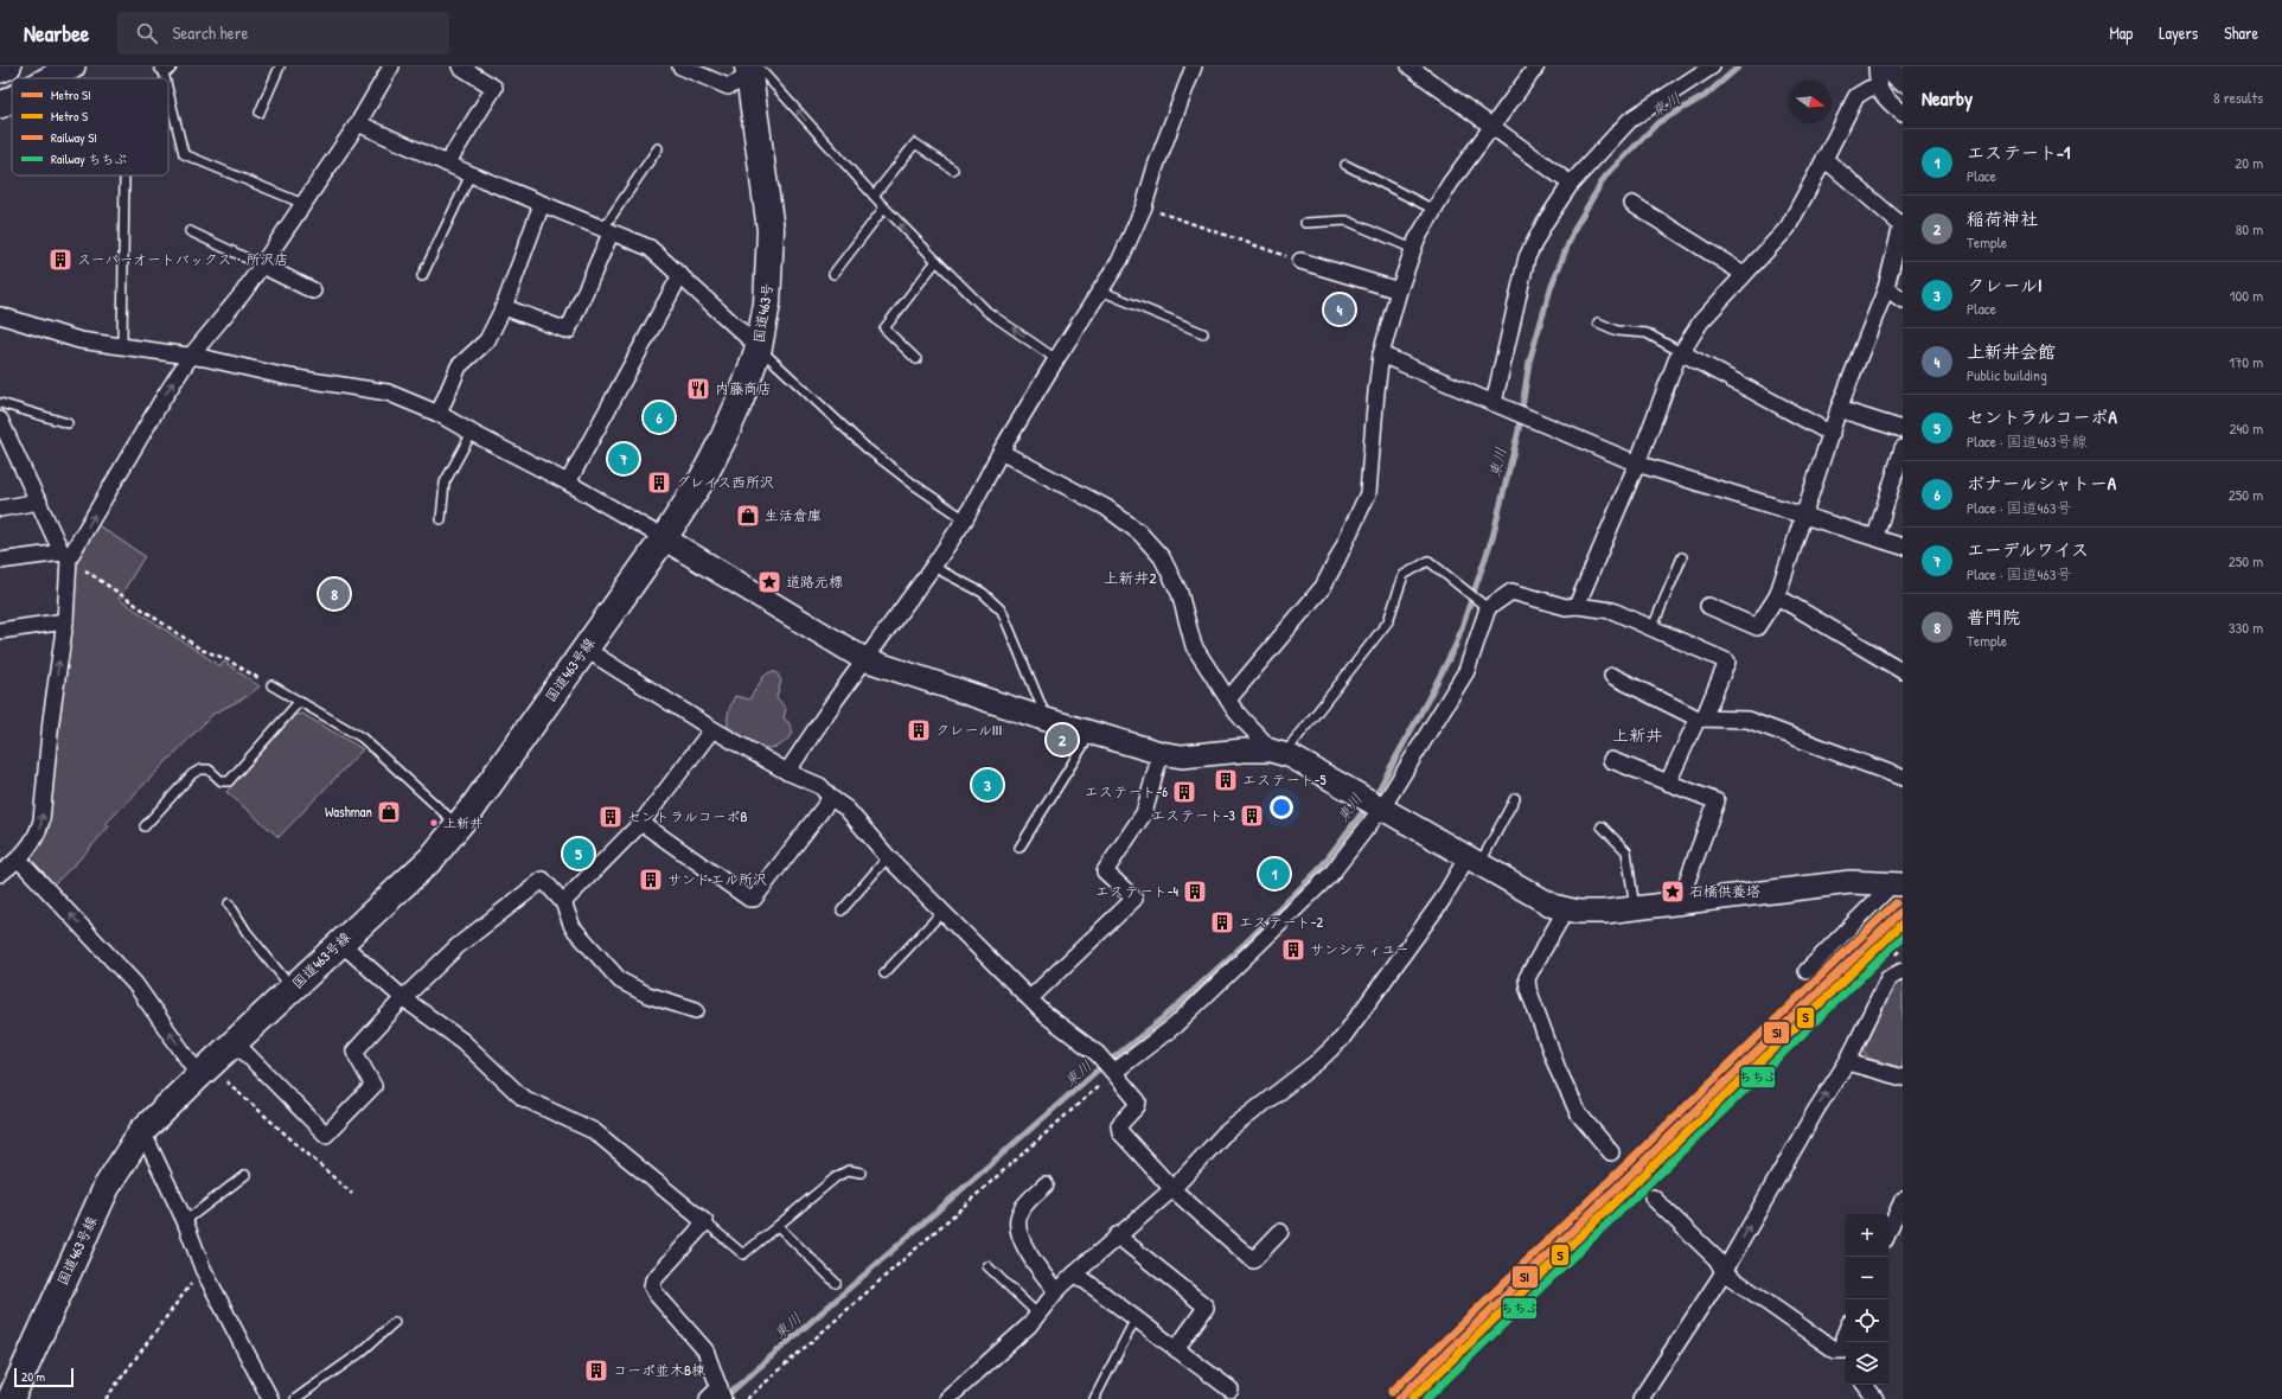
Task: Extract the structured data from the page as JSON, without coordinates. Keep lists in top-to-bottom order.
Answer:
{
  "streets": {
    "highway": ["国道463号", "国道463号線"]
  },
  "crossings": [
    ["国道463号", "国道463号線"]
  ],
  "districts": ["上新井2", "上新井"],
  "water": ["東川"],
  "places": {
    "building": [
      "スーパーオートバックス・所沢店",
      "グレイス西所沢",
      "クレールIII",
      "エステート-5",
      "エステート-6",
      "エステート-3",
      "セントラルコーポB",
      "サンドエル所沢",
      "エステート-4",
      "エステート-2",
      "サンシティユー",
      "コーポ並木B棟"
    ],
    "restaurant": ["内藤商店"],
    "shop": ["生活倉庫", "Washman"],
    "place": ["道路元標", "石橋供養塔"],
    "other": ["上新井"]
  },
  "lines": [
    "rail line SI",
    "metro line SI",
    "metro line S",
    "rail line ちちぶ"
  ],
  "legend": [
    "Metro SI",
    "Metro S",
    "Railway SI",
    "Railway ちちぶ"
  ],
  "scale_bar": "20 m",
  "north": "right",
  "page": {
    "header": "Nearbee",
    "search": "Search here",
    "nav": ["Map", "Layers", "Share"],
    "heading": ["Nearby", "8 results"],
    "list": [
      {
        "mark": "1",
        "name": "エステート-1",
        "note": "Place",
        "value": "20 m"
      },
      {
        "mark": "2",
        "name": "稲荷神社",
        "note": "Temple",
        "value": "80 m"
      },
      {
        "mark": "3",
        "name": "クレールI",
        "note": "Place",
        "value": "100 m"
      },
      {
        "mark": "4",
        "name": "上新井会館",
        "note": "Public building",
        "value": "170 m"
      },
      {
        "mark": "5",
        "name": "セントラルコーポA",
        "note": "Place · 国道463号線",
        "value": "240 m"
      },
      {
        "mark": "6",
        "name": "ボナールシャトーA",
        "note": "Place · 国道463号",
        "value": "250 m"
      },
      {
        "mark": "7",
        "name": "エーデルワイス",
        "note": "Place · 国道463号",
        "value": "250 m"
      },
      {
        "mark": "8",
        "name": "普門院",
        "note": "Temple",
        "value": "330 m"
      }
    ],
    "pins": [
      "4",
      "6",
      "7",
      "8",
      "2",
      "3",
      "5",
      "1"
    ],
    "map_buttons": ["+", "−"],
    "scale": "20 m"
  }
}
